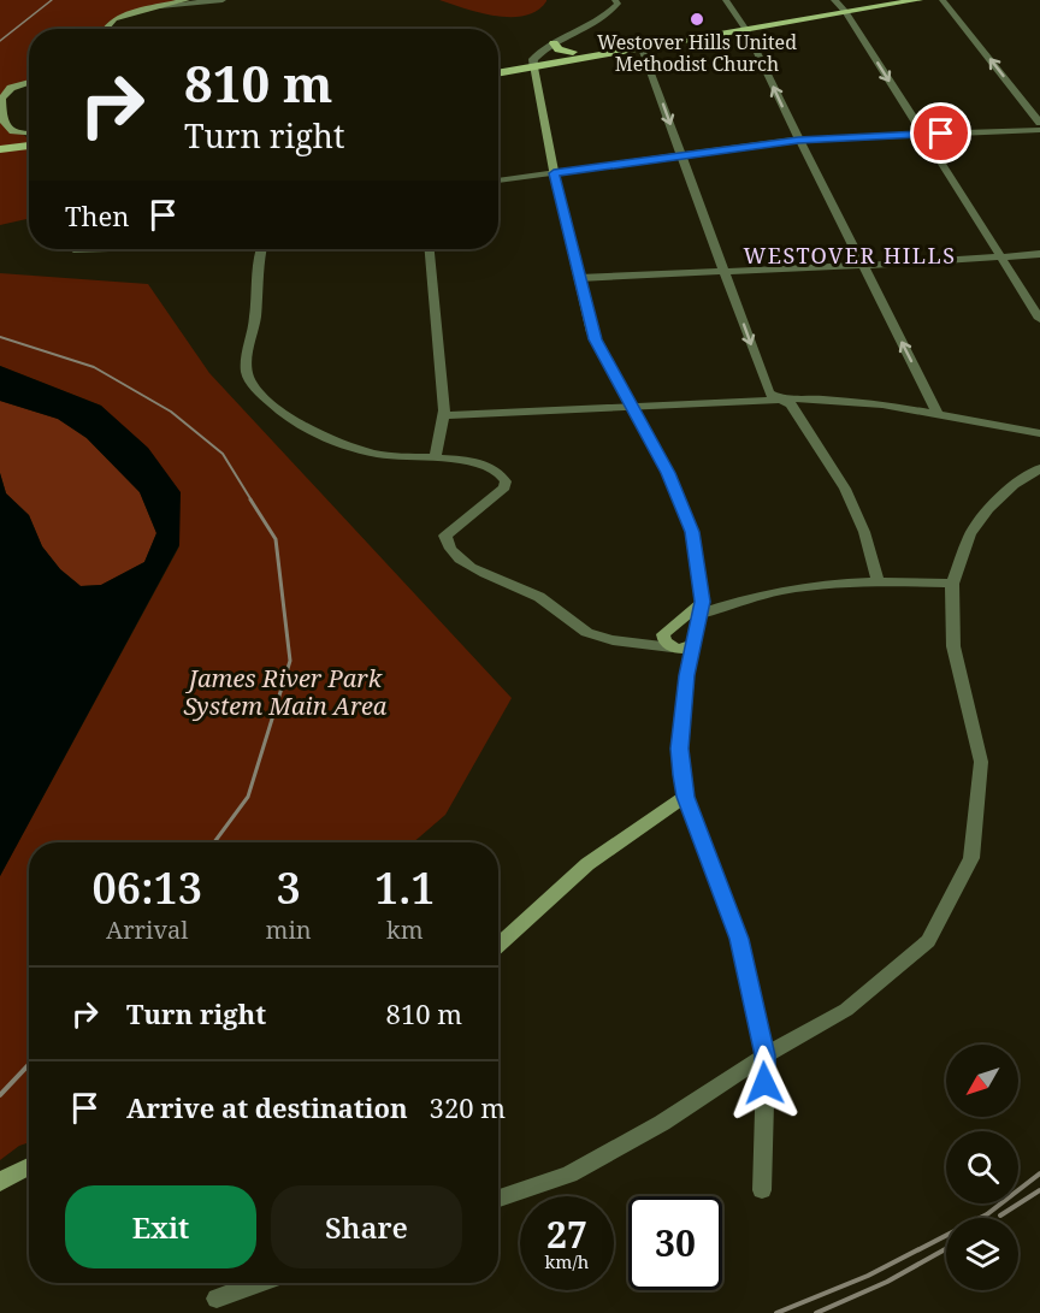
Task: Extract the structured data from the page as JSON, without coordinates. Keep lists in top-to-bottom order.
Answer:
{
  "districts": ["WESTOVER HILLS"],
  "parks": ["James River Park System Main Area"],
  "places": ["Westover Hills United Methodist Church"],
  "north": "bottom left",
  "page": {
    "turn": ["810 m", "Turn right"],
    "then": "Then",
    "eta": [
      "06:13",
      "Arrival",
      "3",
      "min",
      "1.1",
      "km"
    ],
    "list": [
      {
        "name": "Turn right",
        "value": "810 m"
      },
      {
        "name": "Arrive at destination",
        "value": "320 m"
      }
    ],
    "buttons": ["Exit", "Share"],
    "speed": "27 km/h",
    "limit": "30"
  }
}
